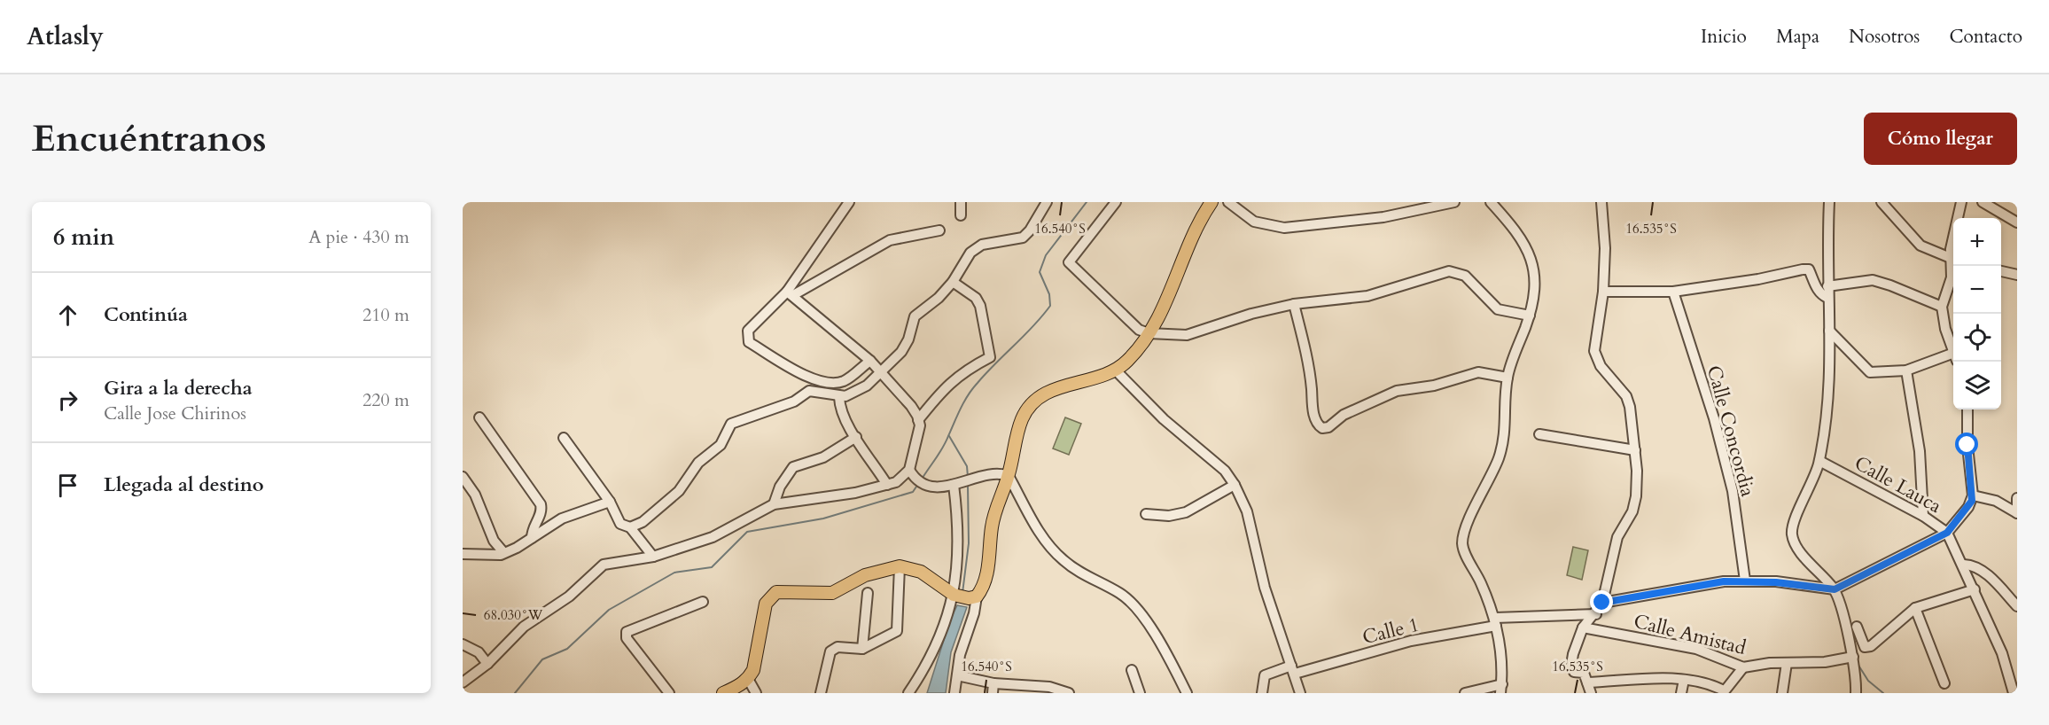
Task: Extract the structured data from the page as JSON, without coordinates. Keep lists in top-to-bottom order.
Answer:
{
  "streets": {
    "street": [
      "Calle Concordia",
      "Calle Lauca",
      "Calle 1",
      "Calle Amistad"
    ]
  },
  "page": {
    "header": "Atlasly",
    "nav": [
      "Inicio",
      "Mapa",
      "Nosotros",
      "Contacto"
    ],
    "buttons": "Cómo llegar",
    "title": "Encuéntranos",
    "heading": ["6 min", "A pie · 430 m"],
    "map_buttons": ["+", "−"],
    "list": [
      ["Continúa", "210 m"],
      ["Gira a la derecha", "Calle Jose Chirinos", "220 m"],
      "Llegada al destino"
    ]
  },
  "coordinates": ["16.540°S", "16.535°S", "68.030°W"]
}
